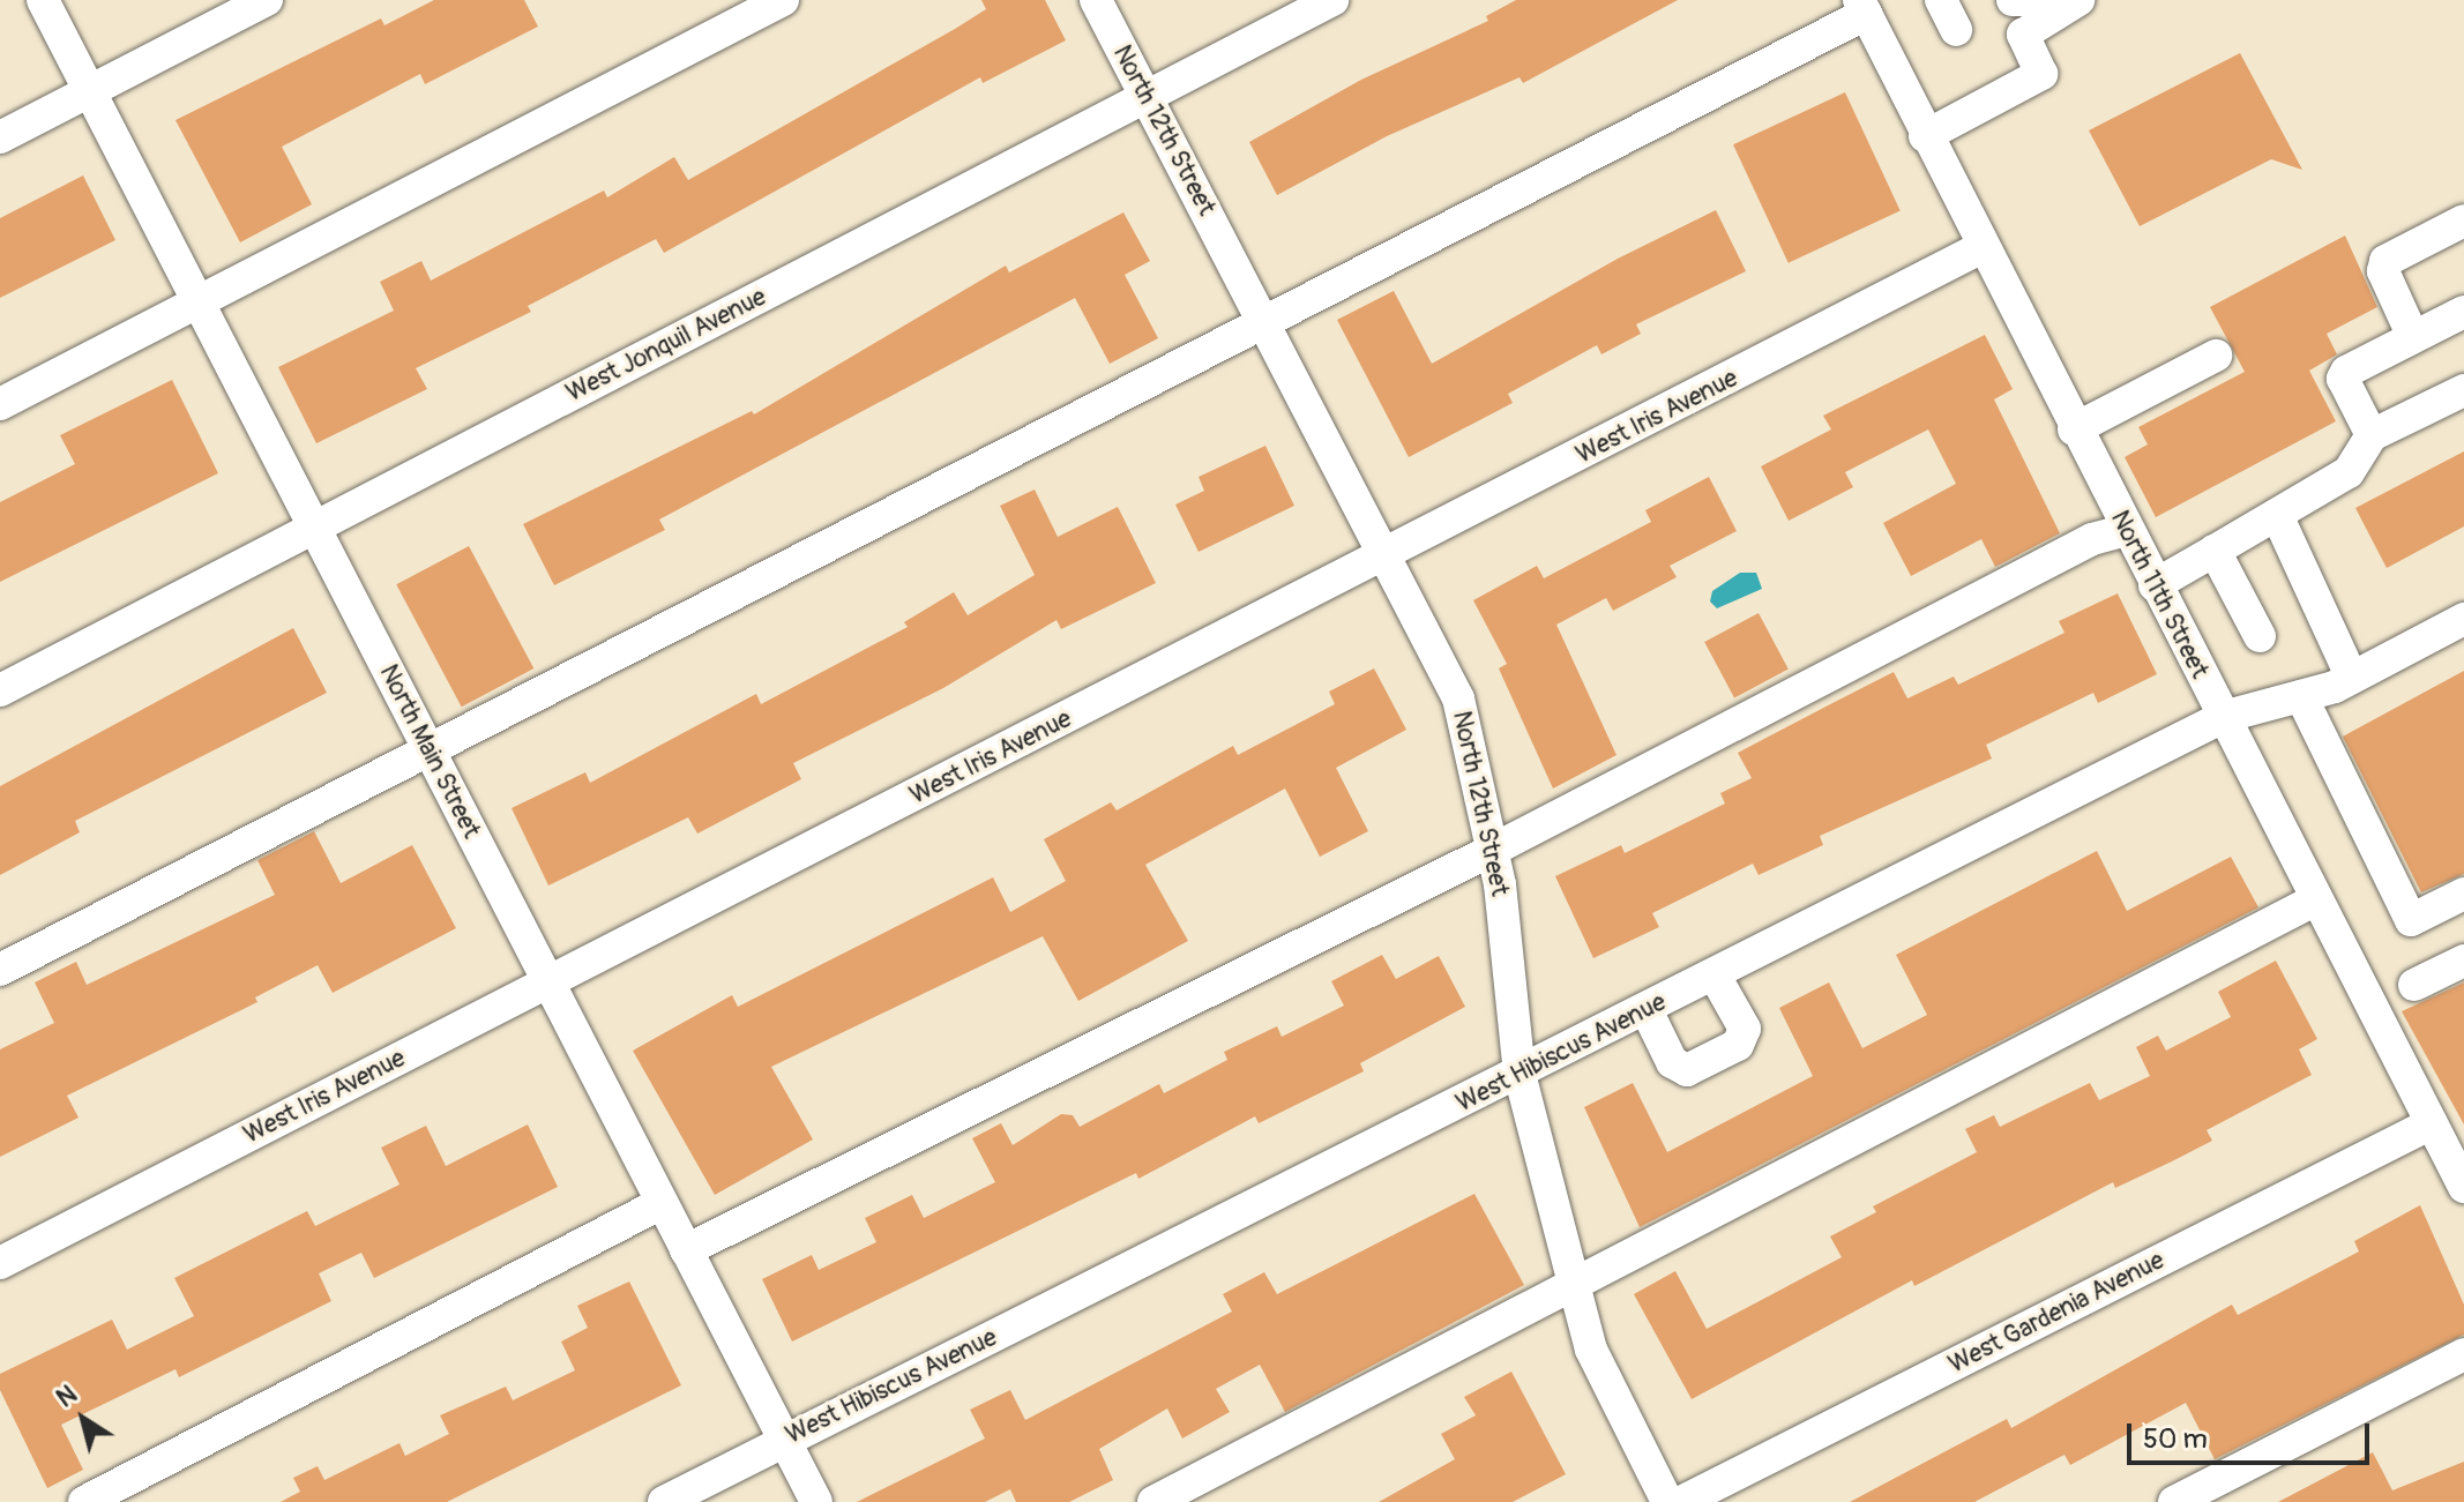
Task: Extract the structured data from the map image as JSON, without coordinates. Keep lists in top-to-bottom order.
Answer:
{
  "streets": {
    "street": [
      "North 12th Street",
      "West Jonquil Avenue",
      "West Iris Avenue",
      "North 11th Street",
      "North Main Street",
      "West Hibiscus Avenue",
      "West Gardenia Avenue"
    ]
  },
  "crossings": [
    ["North 12th Street", "West Jonquil Avenue"],
    ["North 12th Street", "West Iris Avenue"],
    ["North 12th Street", "West Hibiscus Avenue"],
    ["West Jonquil Avenue", "North Main Street"],
    ["West Iris Avenue", "North 11th Street"],
    ["West Iris Avenue", "North Main Street"],
    ["North 11th Street", "West Hibiscus Avenue"],
    ["North 11th Street", "West Gardenia Avenue"],
    ["North Main Street", "West Hibiscus Avenue"]
  ],
  "scale_bar": "50 m",
  "north": "top left"
}
